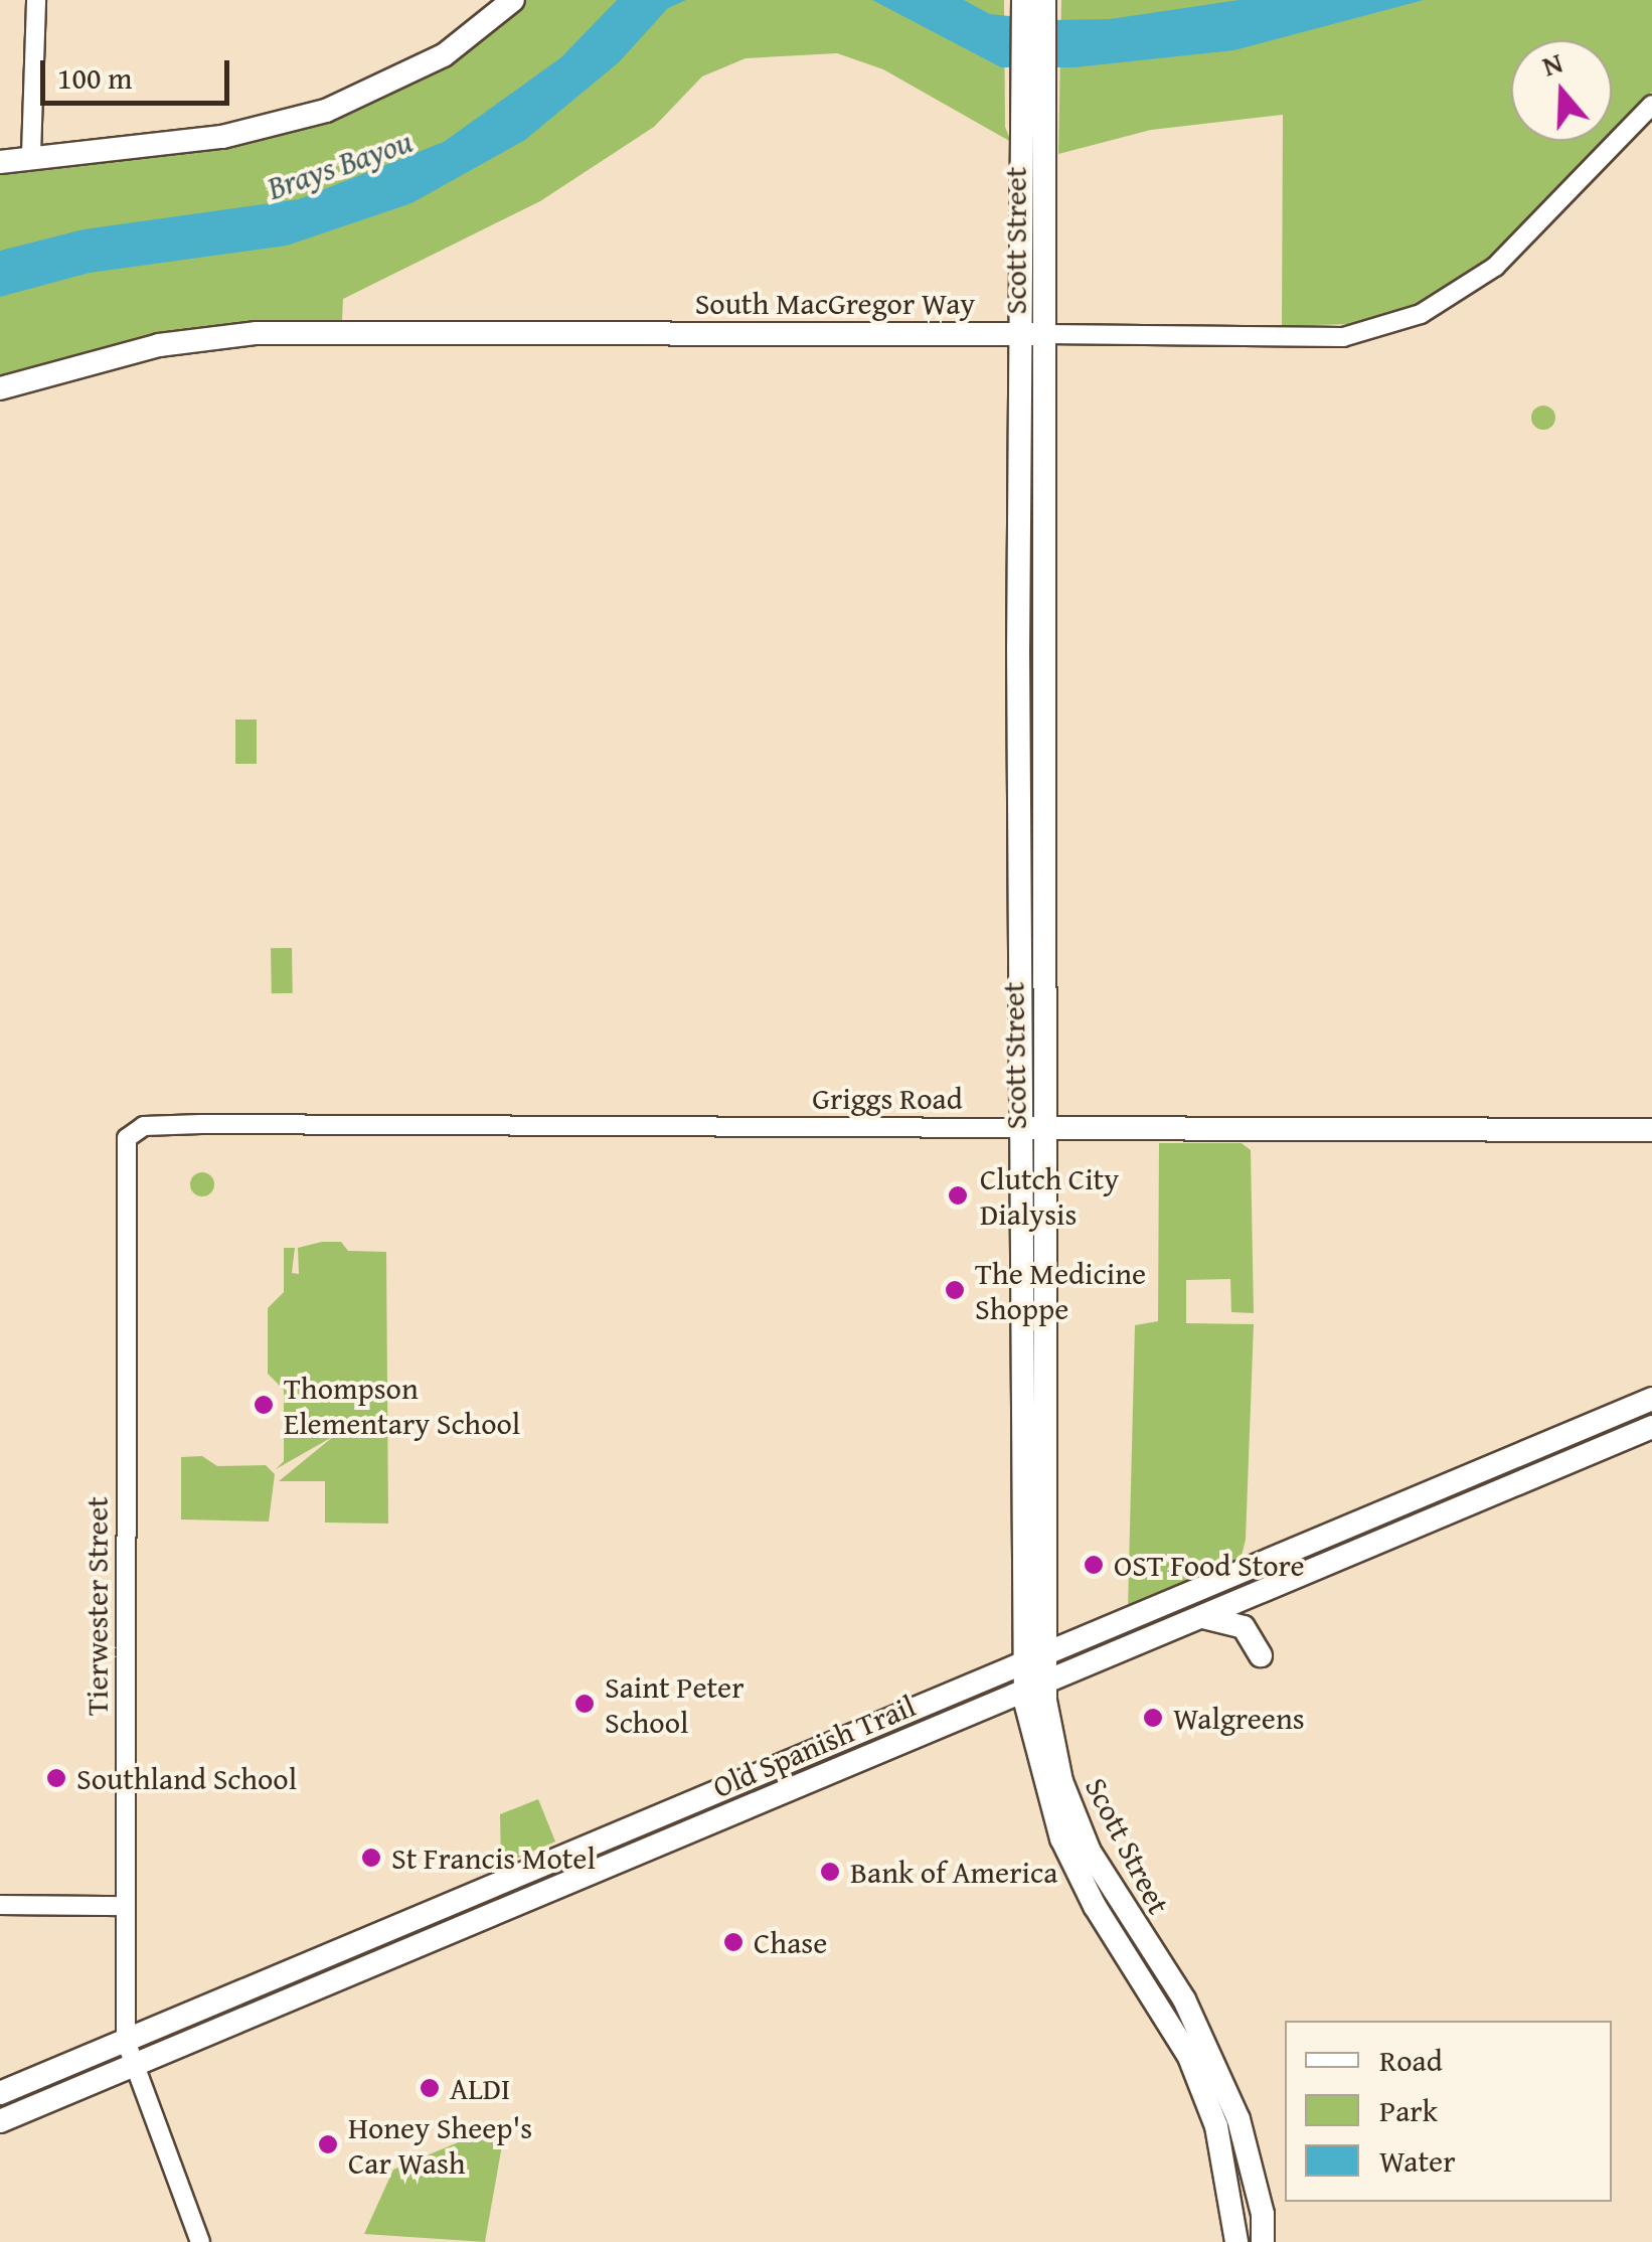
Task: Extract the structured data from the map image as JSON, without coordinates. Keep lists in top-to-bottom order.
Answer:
{
  "streets": {
    "main road": [
      "Scott Street",
      "South MacGregor Way",
      "Griggs Road",
      "Old Spanish Trail"
    ],
    "street": ["Tierwester Street"]
  },
  "crossings": [
    ["Scott Street", "South MacGregor Way"],
    ["Scott Street", "Griggs Road"],
    ["Scott Street", "Old Spanish Trail"],
    ["Griggs Road", "Tierwester Street"],
    ["Tierwester Street", "Old Spanish Trail"]
  ],
  "water": ["Brays Bayou"],
  "places": [
    "Clutch City Dialysis",
    "The Medicine Shoppe",
    "Thompson Elementary School",
    "OST Food Store",
    "Saint Peter School",
    "Walgreens",
    "Southland School",
    "St Francis Motel",
    "Bank of America",
    "Chase",
    "ALDI",
    "Honey Sheep's Car Wash"
  ],
  "legend": ["Road", "Park", "Water"],
  "scale_bar": "100 m",
  "north": "top"
}
